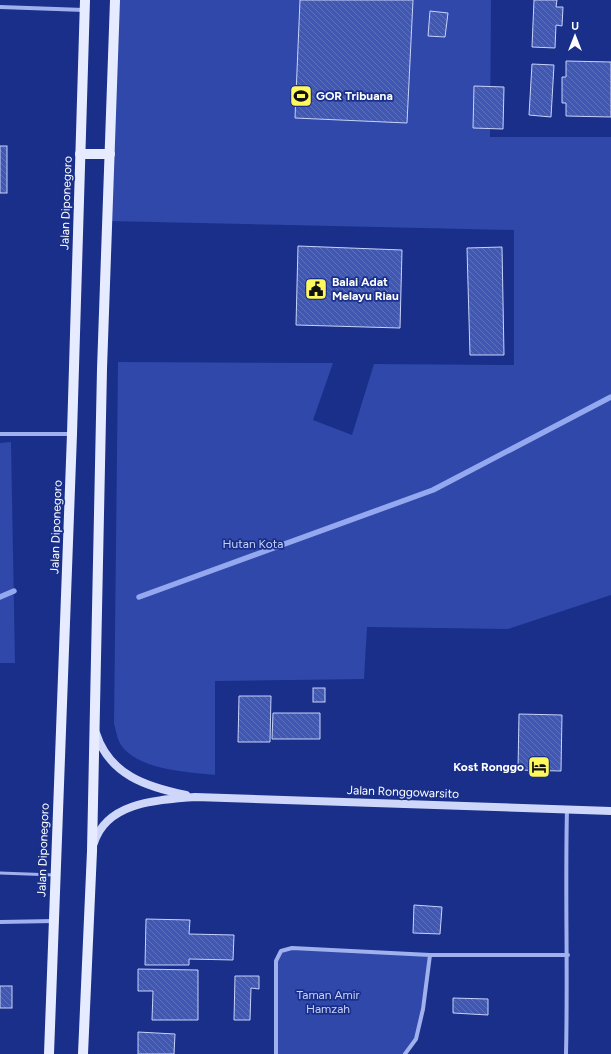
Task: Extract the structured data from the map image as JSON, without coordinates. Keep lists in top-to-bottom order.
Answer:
{
  "streets": {
    "main road": ["Jalan Diponegoro"],
    "street": ["Jalan Ronggowarsito"]
  },
  "parks": ["Hutan Kota", "Taman Amir Hamzah"],
  "places": {
    "sports": ["GOR Tribuana"],
    "public building": ["Balai Adat Melayu Riau"],
    "hotel": ["Kost Ronggo"]
  },
  "north": "top"
}
